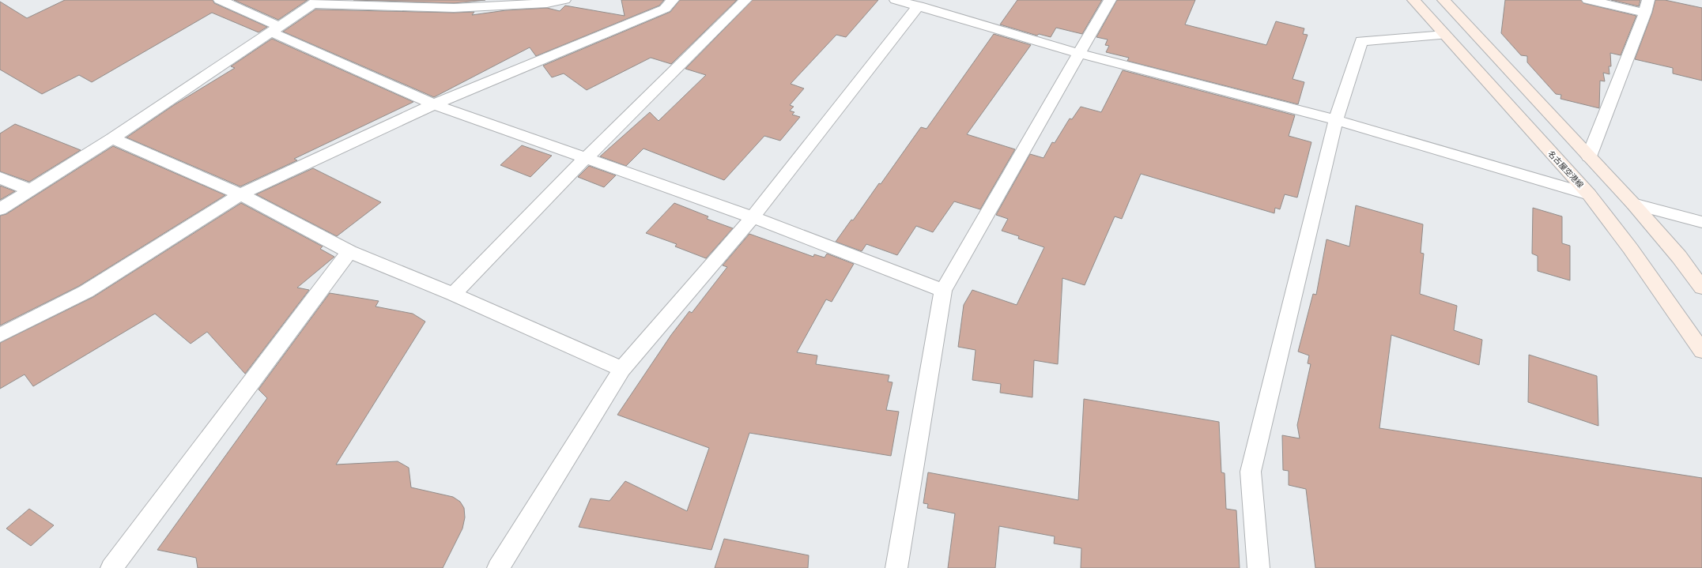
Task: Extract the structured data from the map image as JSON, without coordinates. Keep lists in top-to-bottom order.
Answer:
{
  "streets": {
    "main road": ["名古屋空港線"]
  }
}
